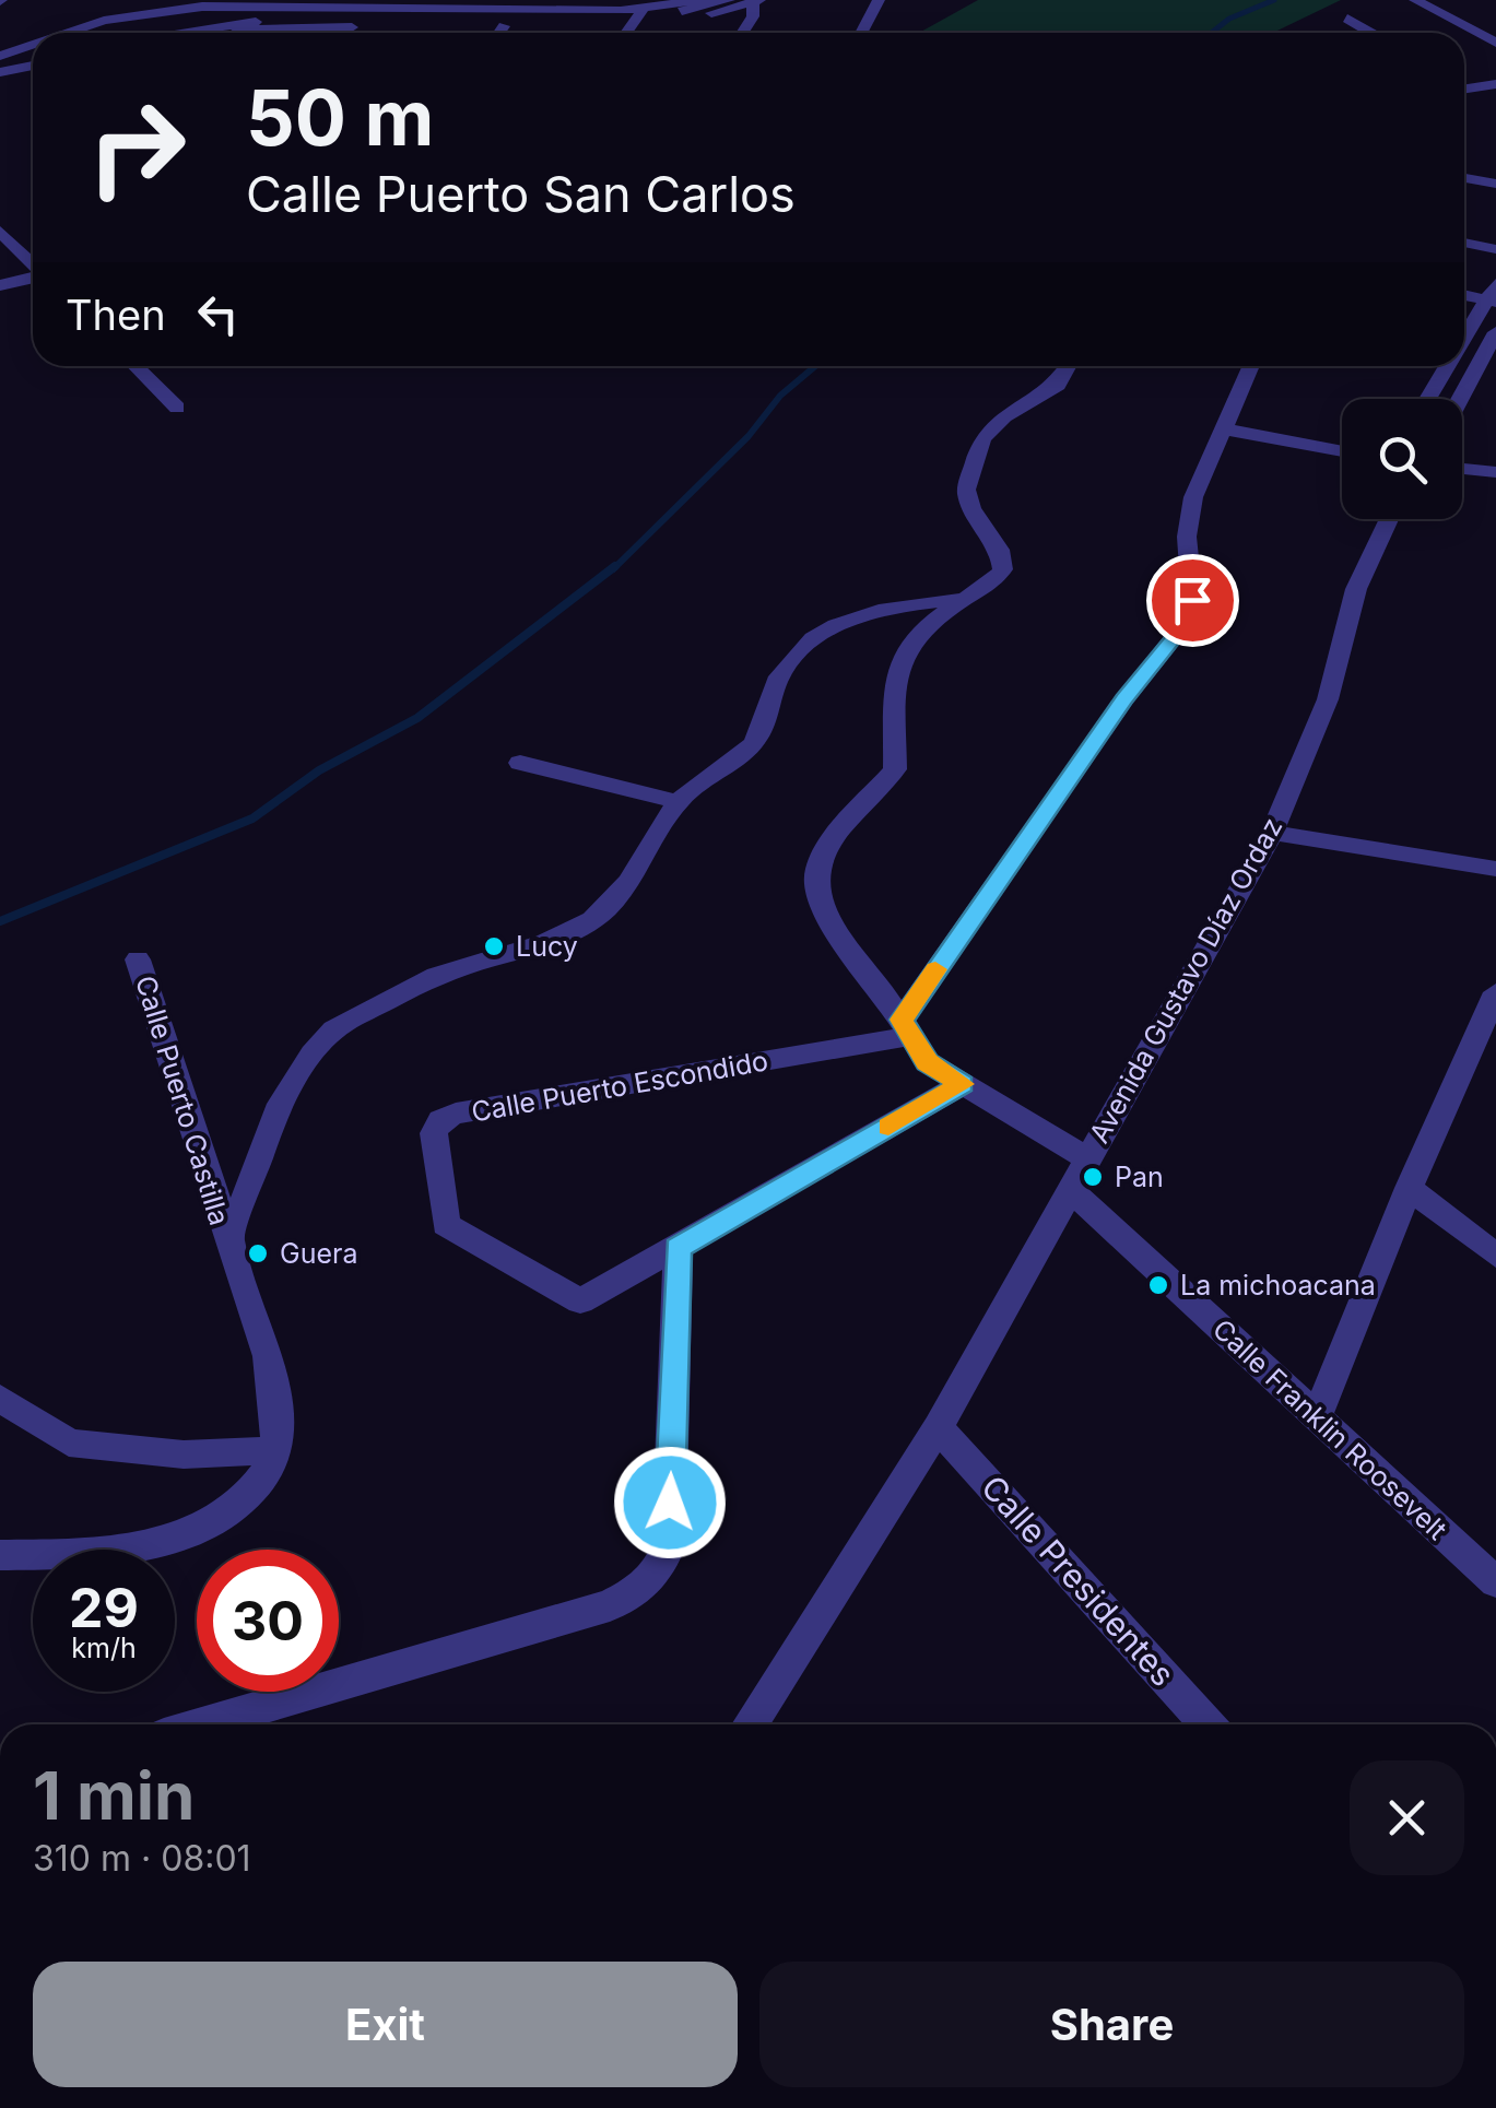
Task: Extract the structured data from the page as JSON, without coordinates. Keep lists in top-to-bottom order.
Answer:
{
  "streets": {
    "street": [
      "Avenida Gustavo Díaz Ordaz",
      "Calle Puerto Escondido",
      "Calle Puerto Castilla",
      "Calle Franklin Roosevelt",
      "Calle Presidentes"
    ]
  },
  "crossings": [
    ["Avenida Gustavo Díaz Ordaz", "Calle Franklin Roosevelt"],
    ["Avenida Gustavo Díaz Ordaz", "Calle Presidentes"]
  ],
  "places": [
    "Lucy",
    "Pan",
    "Guera",
    "La michoacana"
  ],
  "page": {
    "turn": ["50 m", "Calle Puerto San Carlos"],
    "then": "Then",
    "speed": "29 km/h",
    "limit": "30",
    "heading": ["1 min", "310 m · 08:01"],
    "buttons": ["Exit", "Share"]
  }
}
